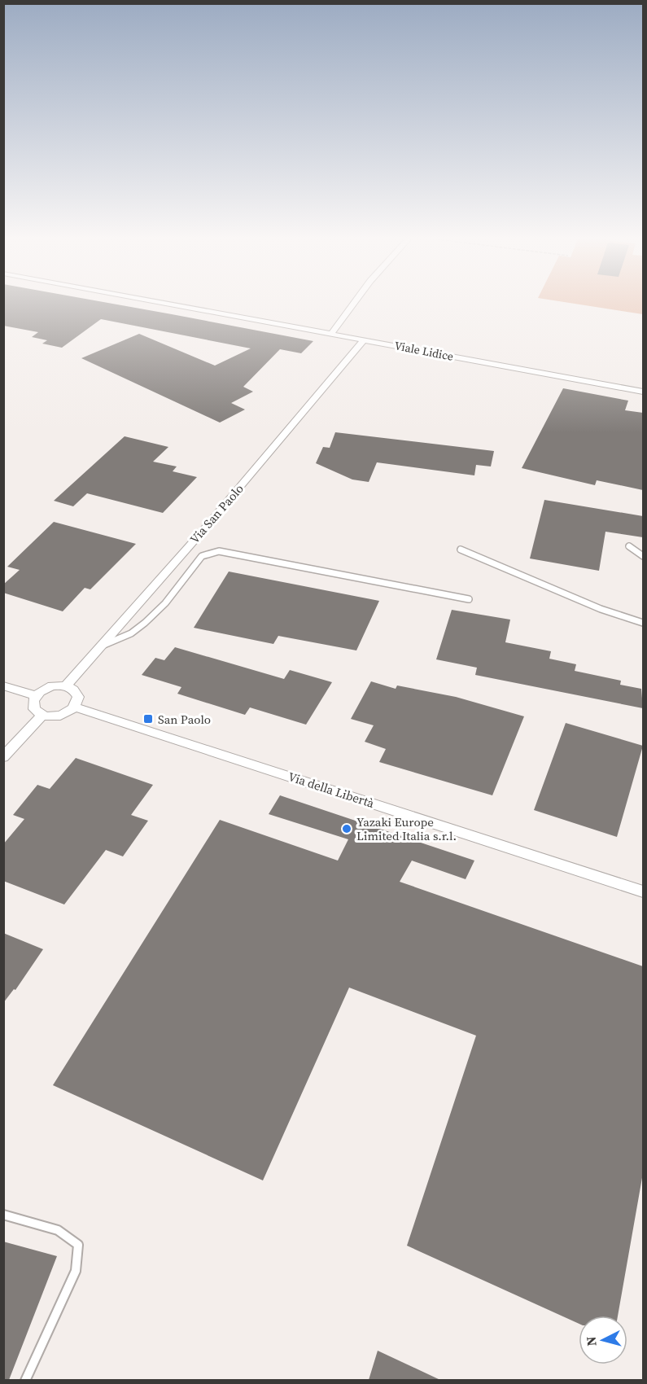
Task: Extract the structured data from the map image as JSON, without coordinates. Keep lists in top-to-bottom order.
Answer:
{
  "streets": {
    "street": ["Viale Lidice", "Via San Paolo", "Via della Libertà"]
  },
  "crossings": [
    ["Viale Lidice", "Via San Paolo"],
    ["Via San Paolo", "Via della Libertà"]
  ],
  "places": {
    "transit": ["San Paolo"],
    "other": ["Yazaki Europe Limited Italia s.r.l."]
  },
  "north": "left"
}
